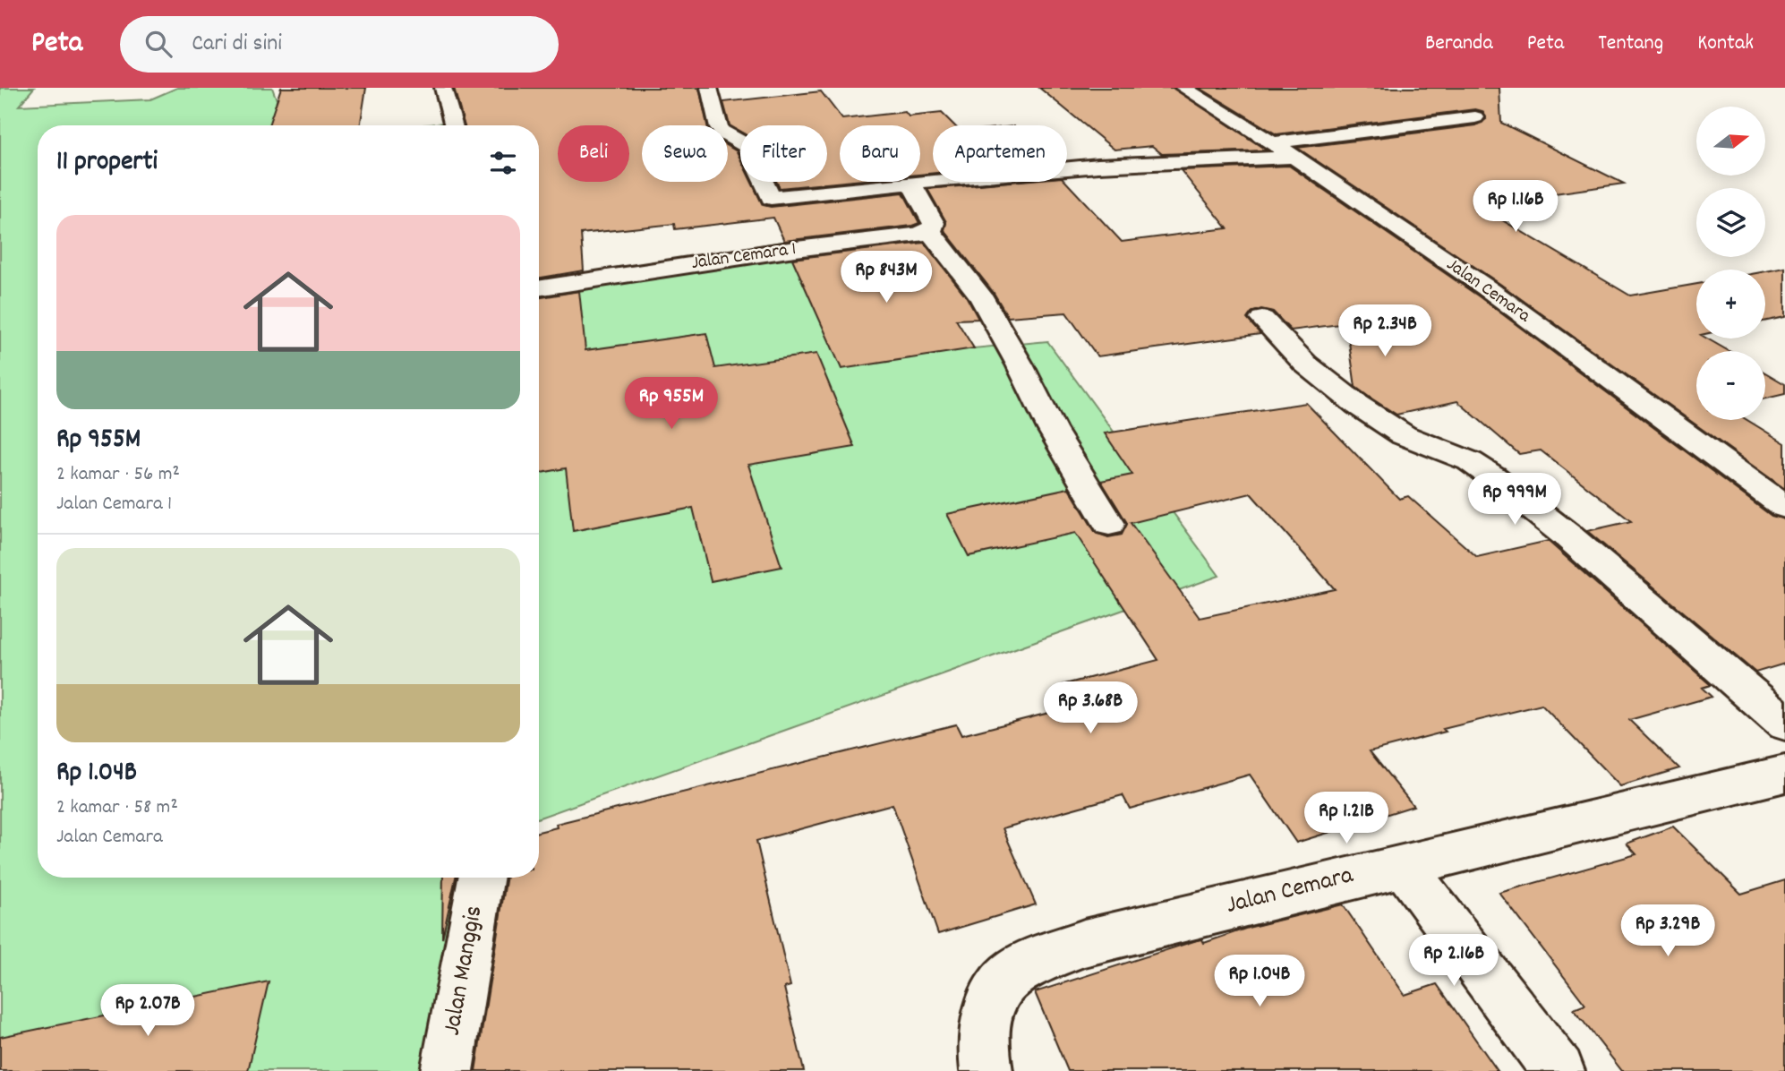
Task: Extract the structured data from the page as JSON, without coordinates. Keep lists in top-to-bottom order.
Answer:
{
  "streets": {
    "street": ["Jalan Cemara 1", "Jalan Cemara", "Jalan Manggis"]
  },
  "north": "right",
  "page": {
    "header": "Peta",
    "search": "Cari di sini",
    "nav": [
      "Beranda",
      "Peta",
      "Tentang",
      "Kontak"
    ],
    "map_buttons": ["+", "−"],
    "chip": [
      "Beli",
      "Sewa",
      "Filter",
      "Baru",
      "Apartemen"
    ],
    "heading": "11 properti",
    "price": [
      "Rp 1.16B",
      "Rp 843M",
      "Rp 2.34B",
      "Rp 955M",
      "Rp 999M",
      "Rp 3.68B",
      "Rp 1.21B",
      "Rp 3.29B",
      "Rp 2.16B",
      "Rp 1.04B",
      "Rp 2.07B"
    ],
    "list": [
      {
        "name": "Rp 955M",
        "note": "2 kamar · 56 m² · Jalan Cemara 1"
      },
      {
        "name": "Rp 1.04B",
        "note": "2 kamar · 58 m² · Jalan Cemara"
      }
    ]
  }
}
